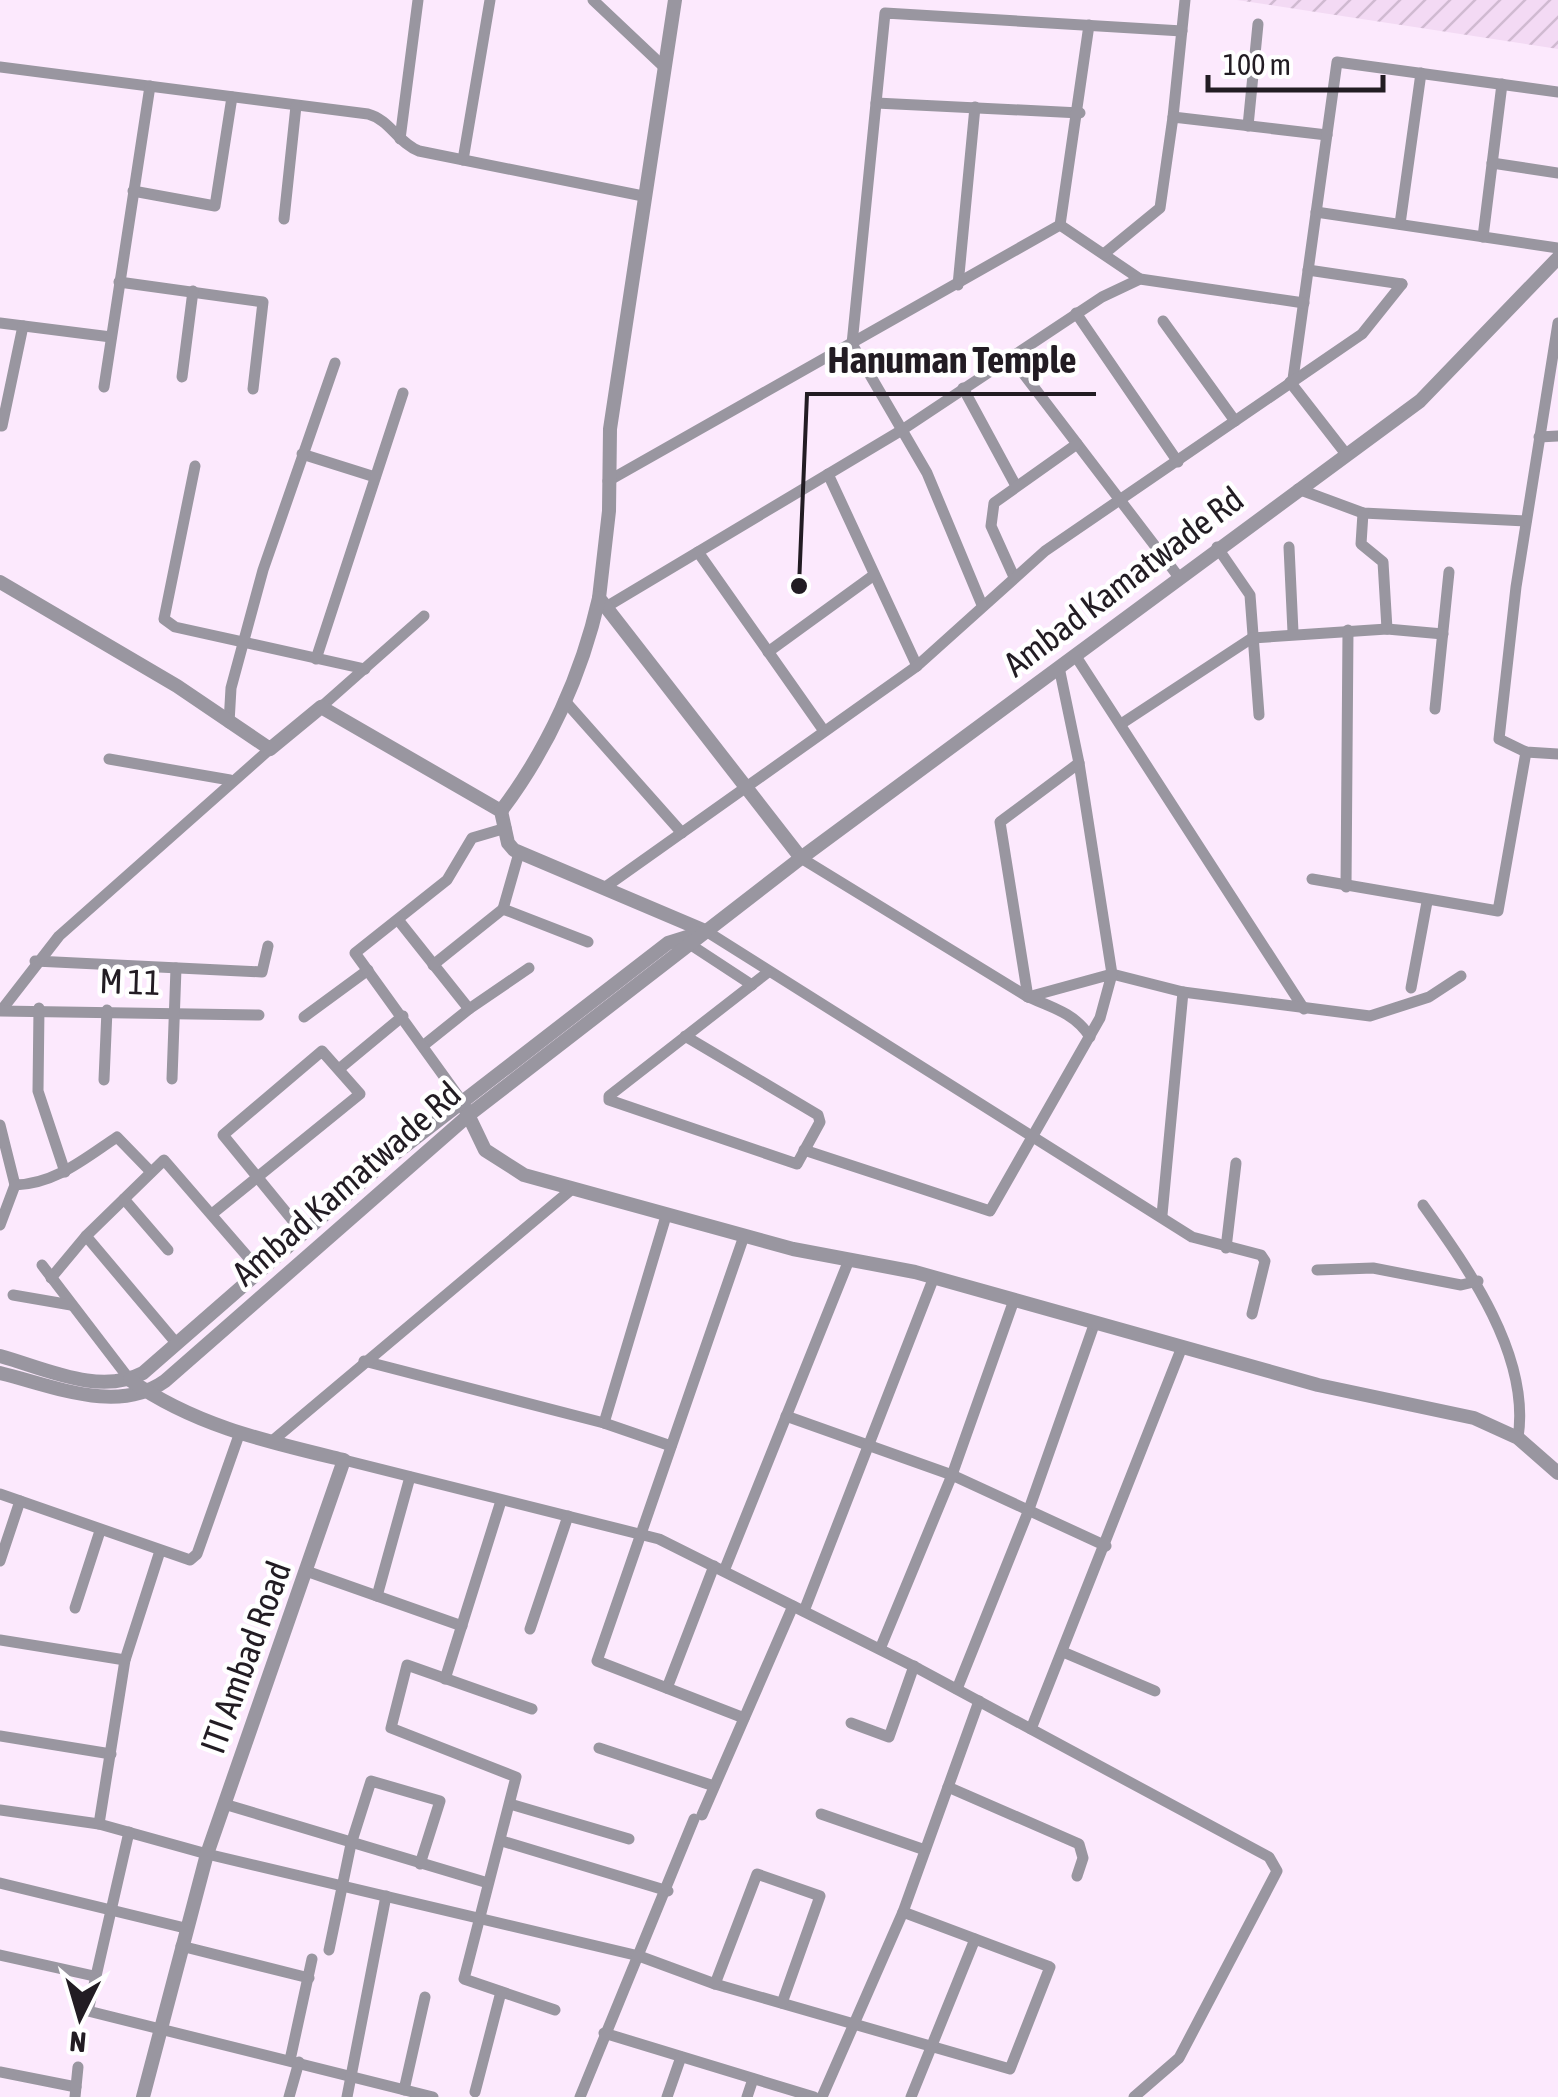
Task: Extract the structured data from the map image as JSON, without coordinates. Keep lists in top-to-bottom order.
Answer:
{
  "streets": {
    "street": ["Ambad Kamatwade Rd", "M 11", "ITI Ambad Road"]
  },
  "places": ["Hanuman Temple"],
  "scale_bar": "100 m",
  "north": "bottom"
}
